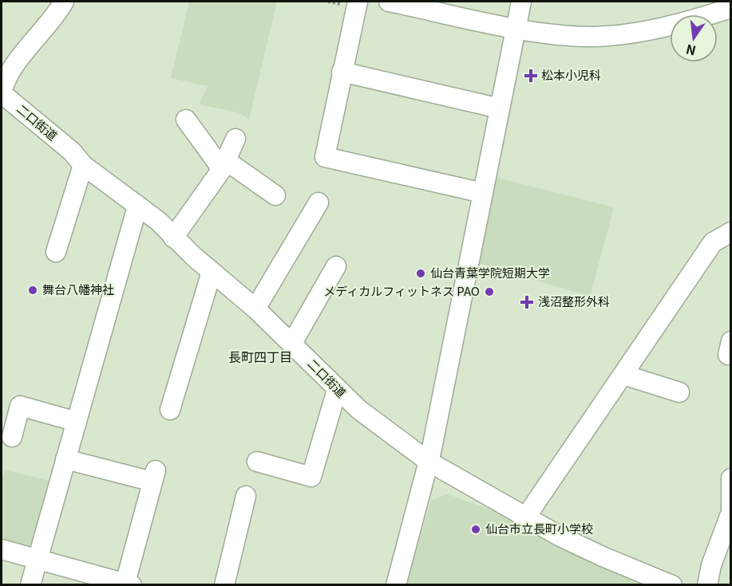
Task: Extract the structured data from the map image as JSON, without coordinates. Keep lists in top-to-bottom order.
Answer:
{
  "streets": {
    "street": ["二口街道"]
  },
  "districts": ["長町四丁目"],
  "places": {
    "health": ["松本小児科", "浅沼整形外科"],
    "other": [
      "仙台青葉学院短期大学",
      "舞台八幡神社",
      "メディカルフィットネス PAO",
      "仙台市立長町小学校"
    ]
  },
  "north": "bottom"
}
